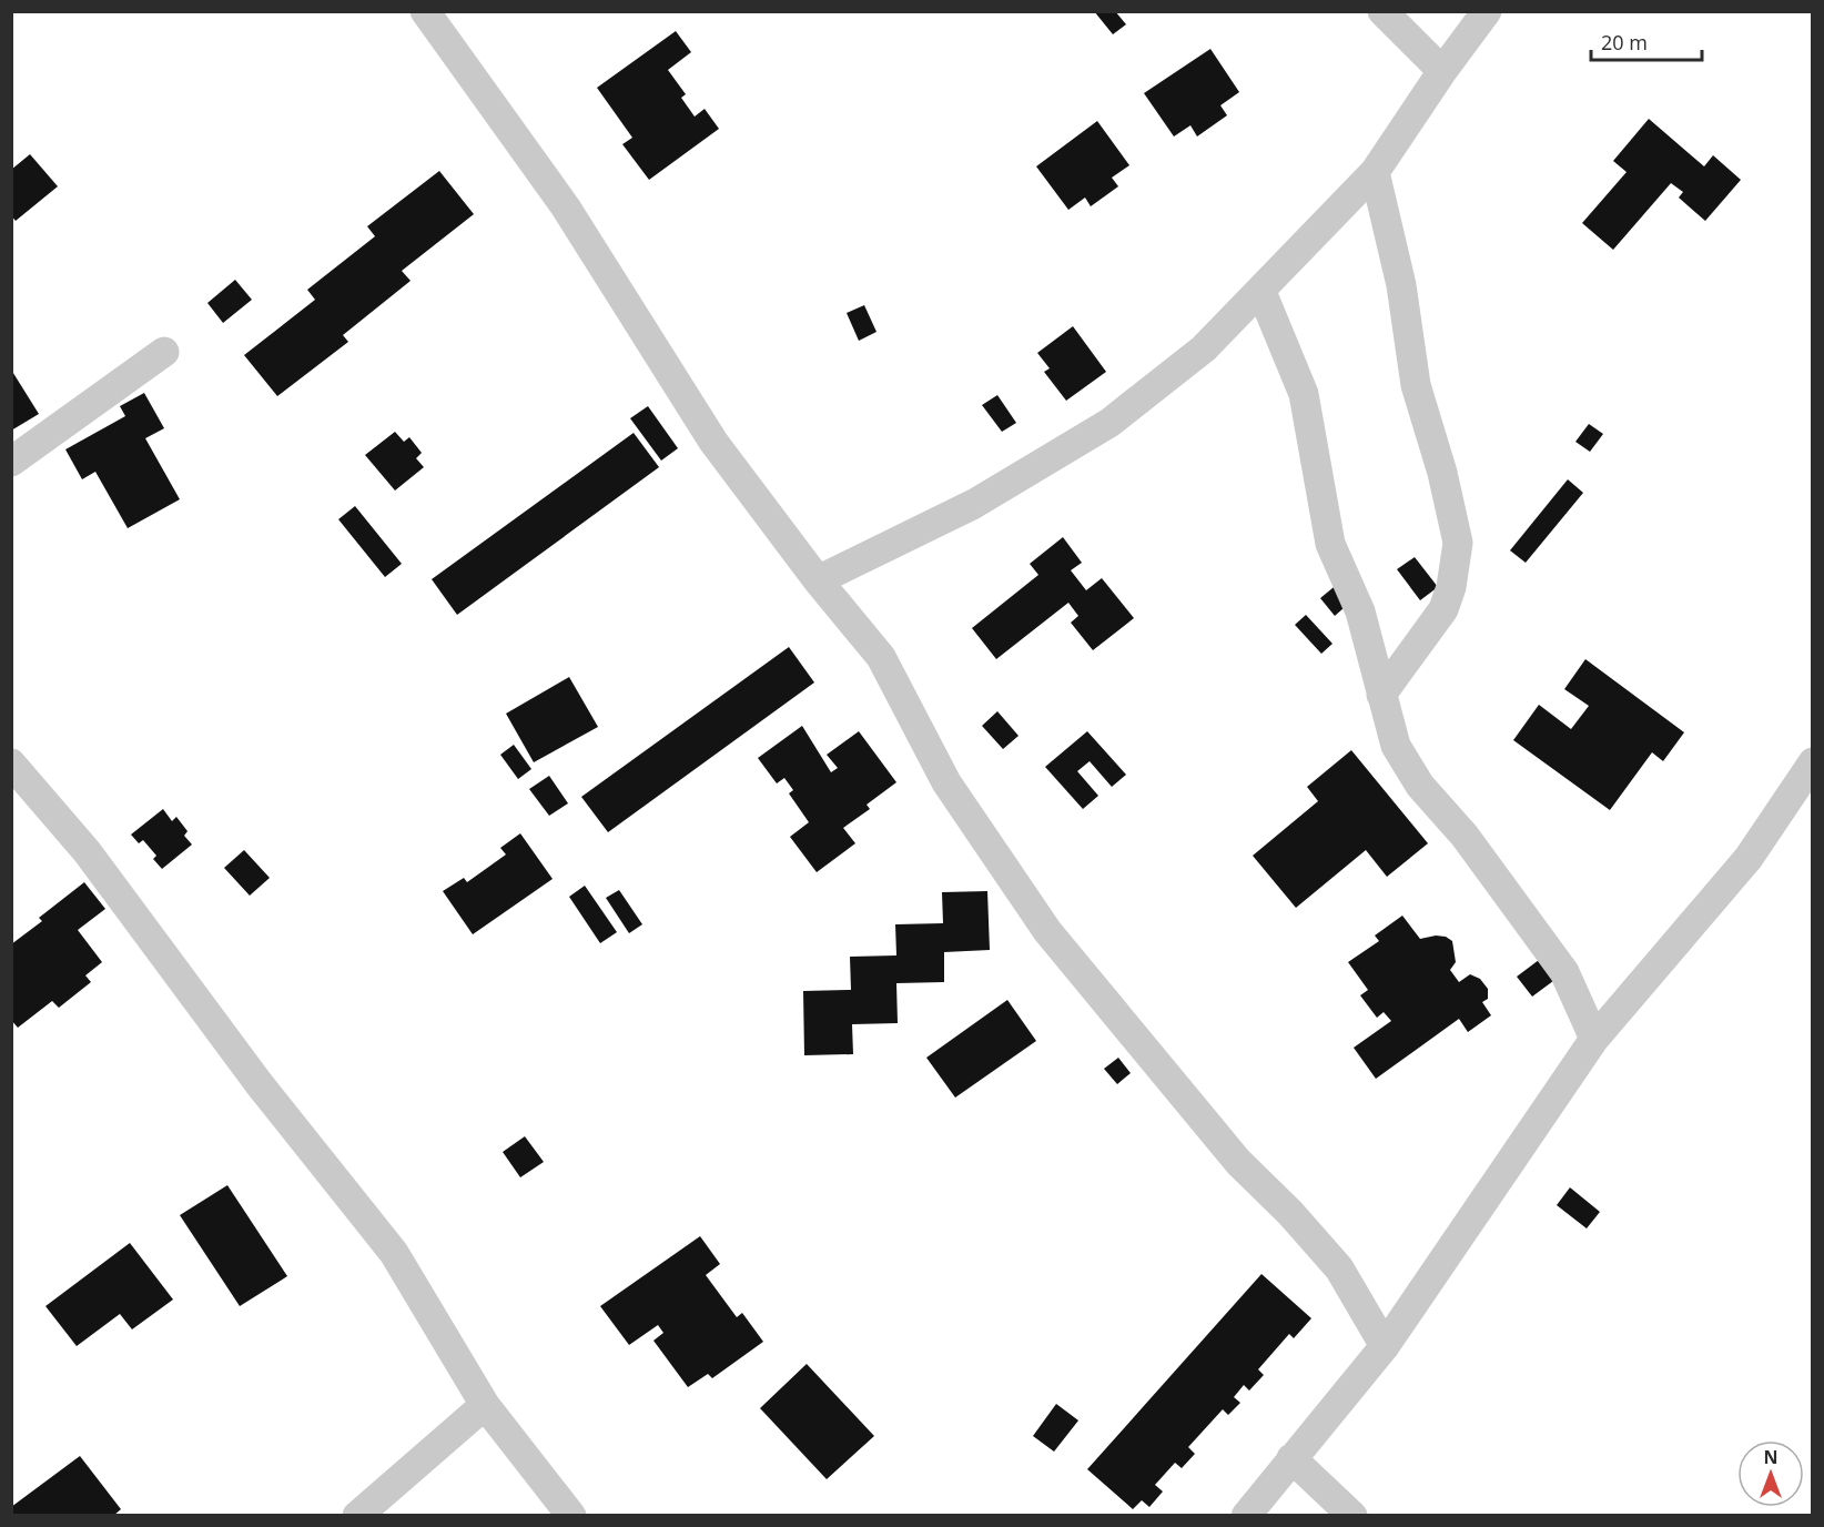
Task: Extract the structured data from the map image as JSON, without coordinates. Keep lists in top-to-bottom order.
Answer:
{
  "scale_bar": "20 m",
  "north": "top"
}
